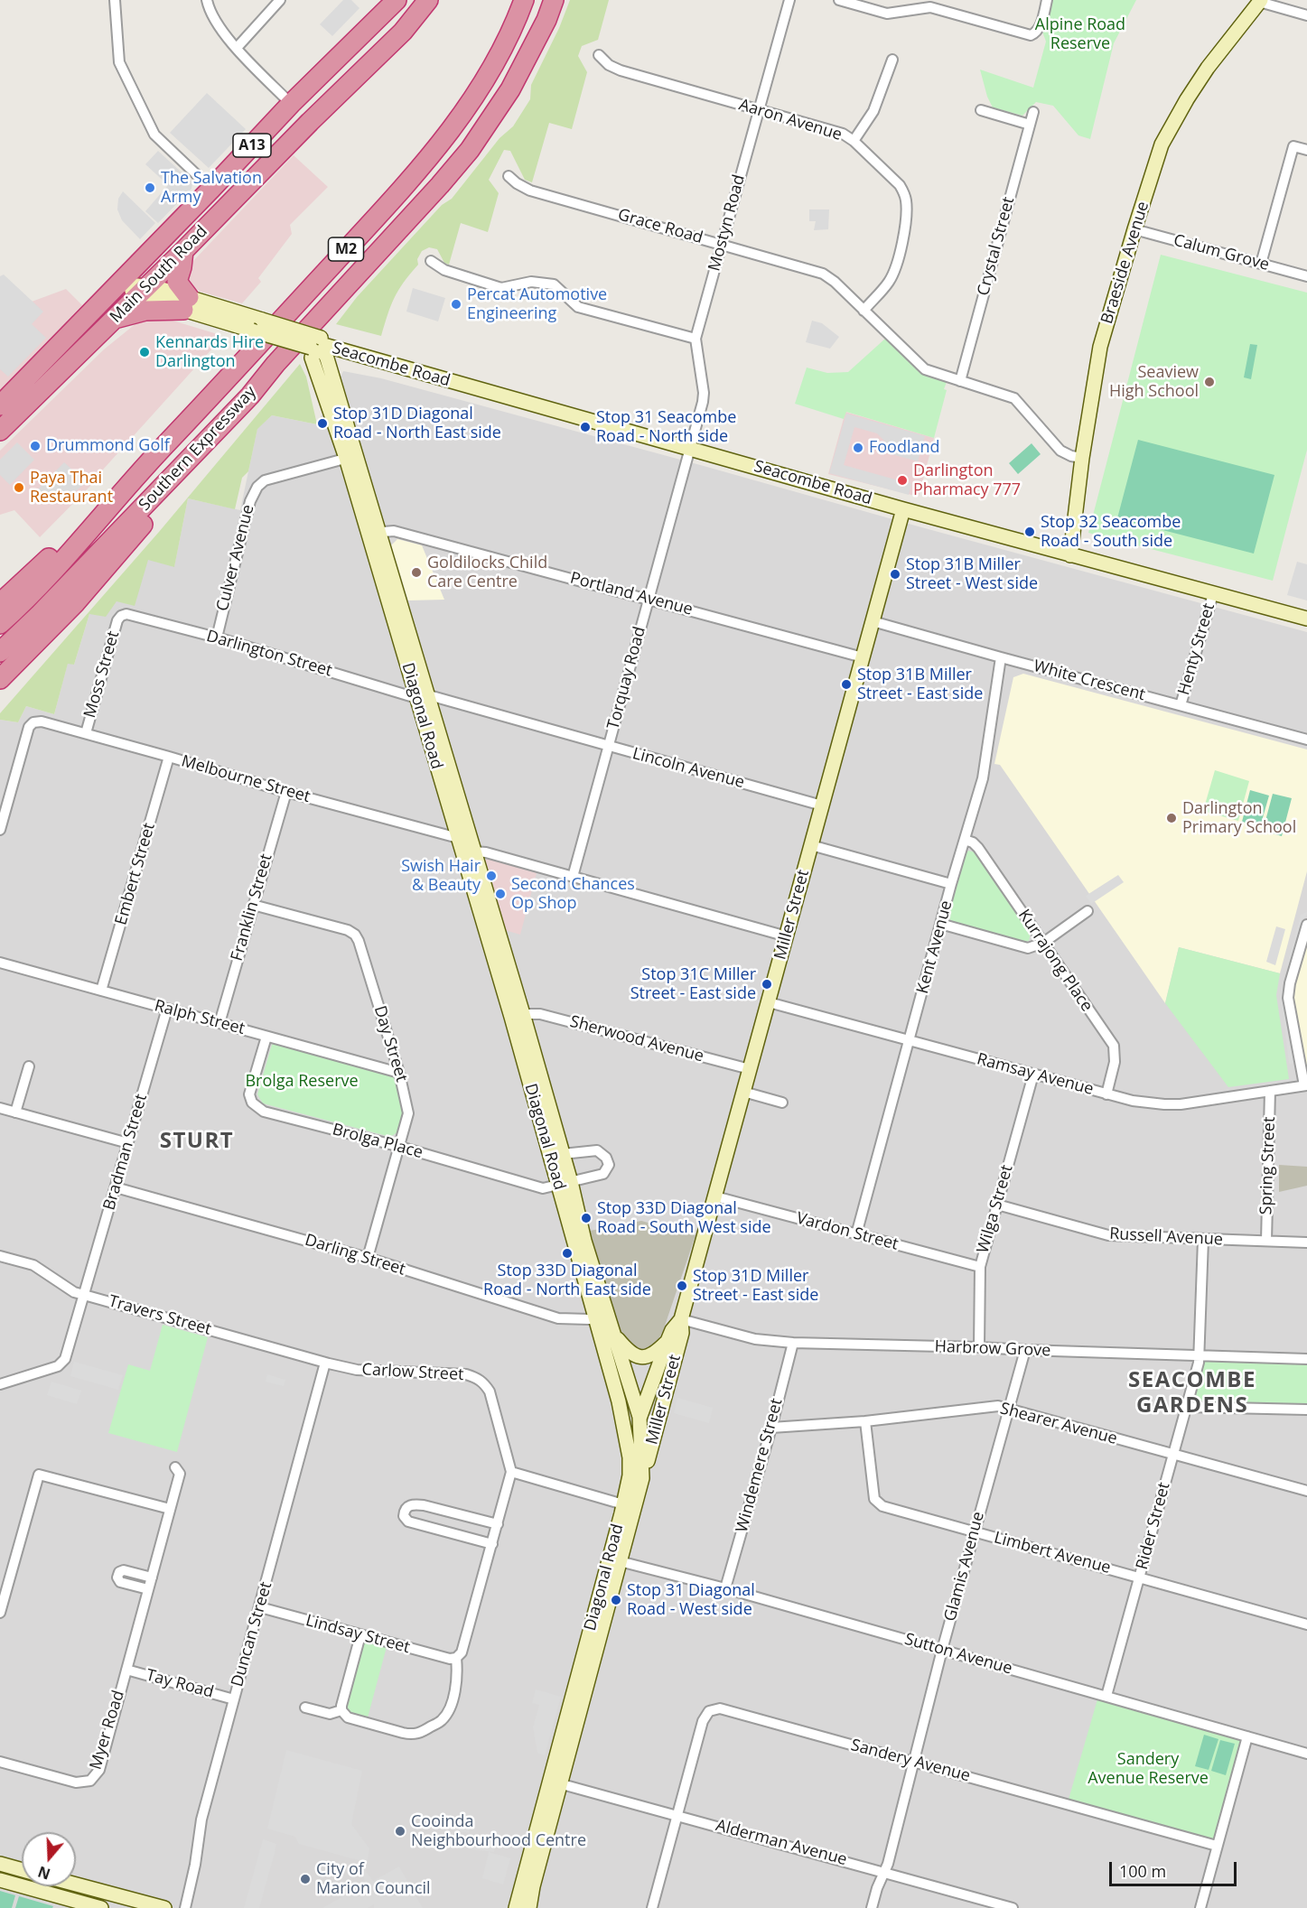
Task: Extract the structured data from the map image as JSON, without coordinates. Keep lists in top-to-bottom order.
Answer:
{
  "streets": {
    "highway": [
      "A13",
      "M2",
      "Main South Road",
      "Southern Expressway"
    ],
    "main road": [
      "Braeside Avenue",
      "Seacombe Road",
      "Diagonal Road",
      "Miller Street"
    ],
    "street": [
      "Aaron Avenue",
      "Mostyn Road",
      "Grace Road",
      "Crystal Street",
      "Calum Grove",
      "Culver Avenue",
      "Portland Avenue",
      "Henty Street",
      "Darlington Street",
      "Moss Street",
      "Torquay Road",
      "White Crescent",
      "Lincoln Avenue",
      "Melbourne Street",
      "Embert Street",
      "Franklin Street",
      "Kent Avenue",
      "Kurrajong Place",
      "Ralph Street",
      "Sherwood Avenue",
      "Day Street",
      "Ramsay Avenue",
      "Brolga Place",
      "Bradman Street",
      "Spring Street",
      "Wilga Street",
      "Vardon Street",
      "Russell Avenue",
      "Darling Street",
      "Travers Street",
      "Harbrow Grove",
      "Carlow Street",
      "Shearer Avenue",
      "Windemere Street",
      "Rider Street",
      "Limbert Avenue",
      "Glamis Avenue",
      "Duncan Street",
      "Lindsay Street",
      "Sutton Avenue",
      "Tay Road",
      "Myer Road",
      "Sandery Avenue",
      "Alderman Avenue"
    ]
  },
  "crossings": [
    ["Aaron Avenue", "Mostyn Road"],
    ["Aaron Avenue", "Grace Road"],
    ["A13", "Main South Road"],
    ["A13", "Seacombe Road"],
    ["Mostyn Road", "Grace Road"],
    ["Mostyn Road", "Seacombe Road"],
    ["Mostyn Road", "Torquay Road"],
    ["Grace Road", "Crystal Street"],
    ["Grace Road", "Braeside Avenue"],
    ["M2", "Southern Expressway"],
    ["Calum Grove", "Braeside Avenue"],
    ["Braeside Avenue", "Seacombe Road"],
    ["Main South Road", "Seacombe Road"],
    ["Seacombe Road", "Henty Street"],
    ["Seacombe Road", "Torquay Road"],
    ["Seacombe Road", "Diagonal Road"],
    ["Seacombe Road", "Miller Street"],
    ["Culver Avenue", "Darlington Street"],
    ["Culver Avenue", "Diagonal Road"],
    ["Portland Avenue", "Torquay Road"],
    ["Portland Avenue", "Diagonal Road"],
    ["Portland Avenue", "Miller Street"],
    ["Henty Street", "White Crescent"],
    ["Darlington Street", "Moss Street"],
    ["Darlington Street", "Diagonal Road"],
    ["Darlington Street", "Lincoln Avenue"],
    ["Moss Street", "Melbourne Street"],
    ["Torquay Road", "Lincoln Avenue"],
    ["White Crescent", "Miller Street"],
    ["White Crescent", "Kent Avenue"],
    ["Diagonal Road", "Lincoln Avenue"],
    ["Diagonal Road", "Melbourne Street"],
    ["Diagonal Road", "Miller Street"],
    ["Diagonal Road", "Sherwood Avenue"],
    ["Diagonal Road", "Brolga Place"],
    ["Diagonal Road", "Darling Street"],
    ["Diagonal Road", "Sutton Avenue"],
    ["Diagonal Road", "Alderman Avenue"],
    ["Lincoln Avenue", "Miller Street"],
    ["Melbourne Street", "Embert Street"],
    ["Melbourne Street", "Franklin Street"],
    ["Embert Street", "Ralph Street"],
    ["Franklin Street", "Ralph Street"],
    ["Franklin Street", "Day Street"],
    ["Miller Street", "Sherwood Avenue"],
    ["Miller Street", "Ramsay Avenue"],
    ["Miller Street", "Vardon Street"],
    ["Miller Street", "Harbrow Grove"],
    ["Kent Avenue", "Kurrajong Place"],
    ["Kent Avenue", "Ramsay Avenue"],
    ["Kent Avenue", "Vardon Street"],
    ["Kurrajong Place", "Ramsay Avenue"],
    ["Ralph Street", "Day Street"],
    ["Ralph Street", "Brolga Place"],
    ["Ralph Street", "Bradman Street"],
    ["Day Street", "Brolga Place"],
    ["Day Street", "Darling Street"],
    ["Ramsay Avenue", "Spring Street"],
    ["Ramsay Avenue", "Wilga Street"],
    ["Bradman Street", "Darling Street"],
    ["Bradman Street", "Travers Street"],
    ["Spring Street", "Russell Avenue"],
    ["Wilga Street", "Vardon Street"],
    ["Wilga Street", "Russell Avenue"],
    ["Wilga Street", "Harbrow Grove"],
    ["Russell Avenue", "Rider Street"],
    ["Travers Street", "Carlow Street"],
    ["Travers Street", "Duncan Street"],
    ["Harbrow Grove", "Windemere Street"],
    ["Harbrow Grove", "Rider Street"],
    ["Harbrow Grove", "Glamis Avenue"],
    ["Carlow Street", "Duncan Street"],
    ["Shearer Avenue", "Windemere Street"],
    ["Shearer Avenue", "Rider Street"],
    ["Shearer Avenue", "Limbert Avenue"],
    ["Shearer Avenue", "Glamis Avenue"],
    ["Windemere Street", "Sutton Avenue"],
    ["Rider Street", "Limbert Avenue"],
    ["Rider Street", "Sutton Avenue"],
    ["Limbert Avenue", "Glamis Avenue"],
    ["Glamis Avenue", "Sutton Avenue"],
    ["Glamis Avenue", "Sandery Avenue"],
    ["Glamis Avenue", "Alderman Avenue"],
    ["Duncan Street", "Lindsay Street"],
    ["Duncan Street", "Tay Road"],
    ["Tay Road", "Myer Road"],
    ["Sandery Avenue", "Alderman Avenue"]
  ],
  "districts": ["STURT", "SEACOMBE GARDENS"],
  "parks": ["Alpine Road Reserve", "Brolga Reserve", "Sandery Avenue Reserve"],
  "places": [
    "The Salvation Army",
    "Percat Automotive Engineering",
    "Kennards Hire Darlington",
    "Seaview High School",
    "Stop 31D Diagonal Road - North East side",
    "Stop 31 Seacombe Road - North side",
    "Drummond Golf",
    "Foodland",
    "Darlington Pharmacy 777",
    "Paya Thai Restaurant",
    "Stop 32 Seacombe Road - South side",
    "Goldilocks Child Care Centre",
    "Stop 31B Miller Street - West side",
    "Stop 31B Miller Street - East side",
    "Darlington Primary School",
    "Swish Hair & Beauty",
    "Second Chances Op Shop",
    "Stop 31C Miller Street - East side",
    "Stop 33D Diagonal Road - South West side",
    "Stop 33D Diagonal Road - North East side",
    "Stop 31D Miller Street - East side",
    "Stop 31 Diagonal Road - West side",
    "Cooinda Neighbourhood Centre",
    "City of Marion Council"
  ],
  "scale_bar": "100 m",
  "north": "bottom"
}
